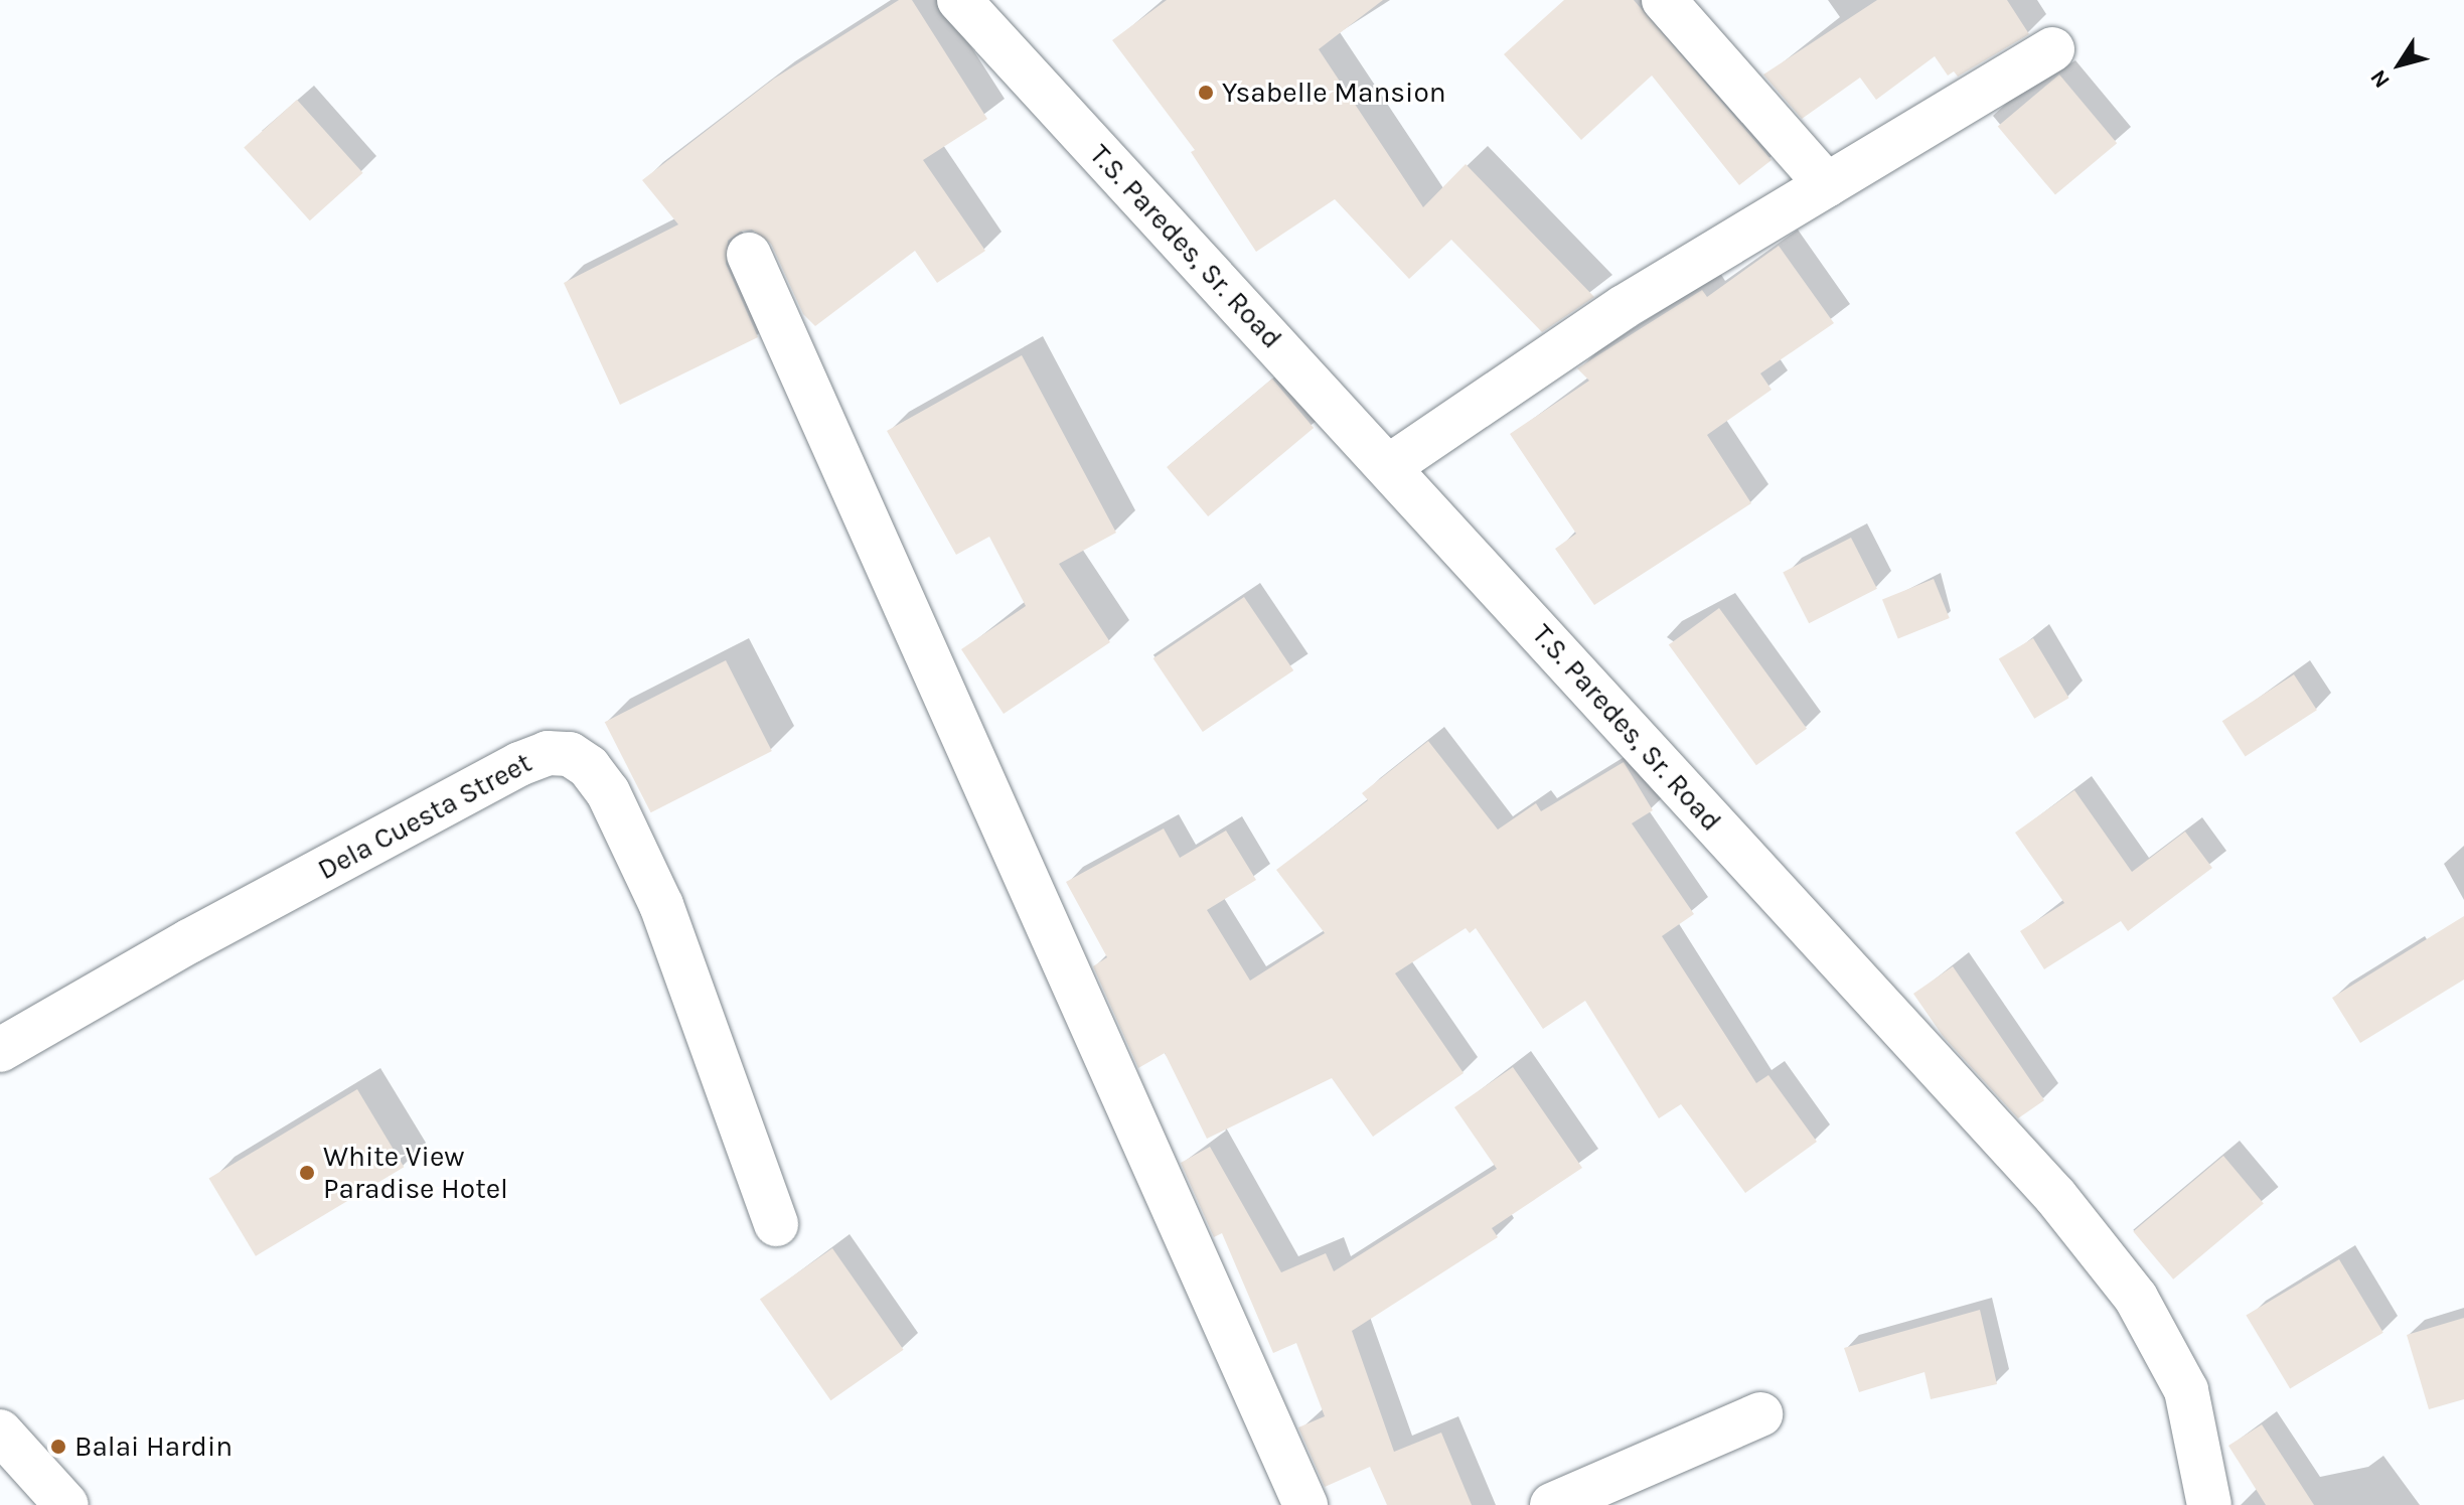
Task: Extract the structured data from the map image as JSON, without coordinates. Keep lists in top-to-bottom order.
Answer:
{
  "streets": {
    "street": ["T.S. Paredes, Sr. Road", "Dela Cuesta Street"]
  },
  "places": ["Ysabelle Mansion", "White View Paradise Hotel", "Balai Hardin"],
  "north": "bottom left"
}
